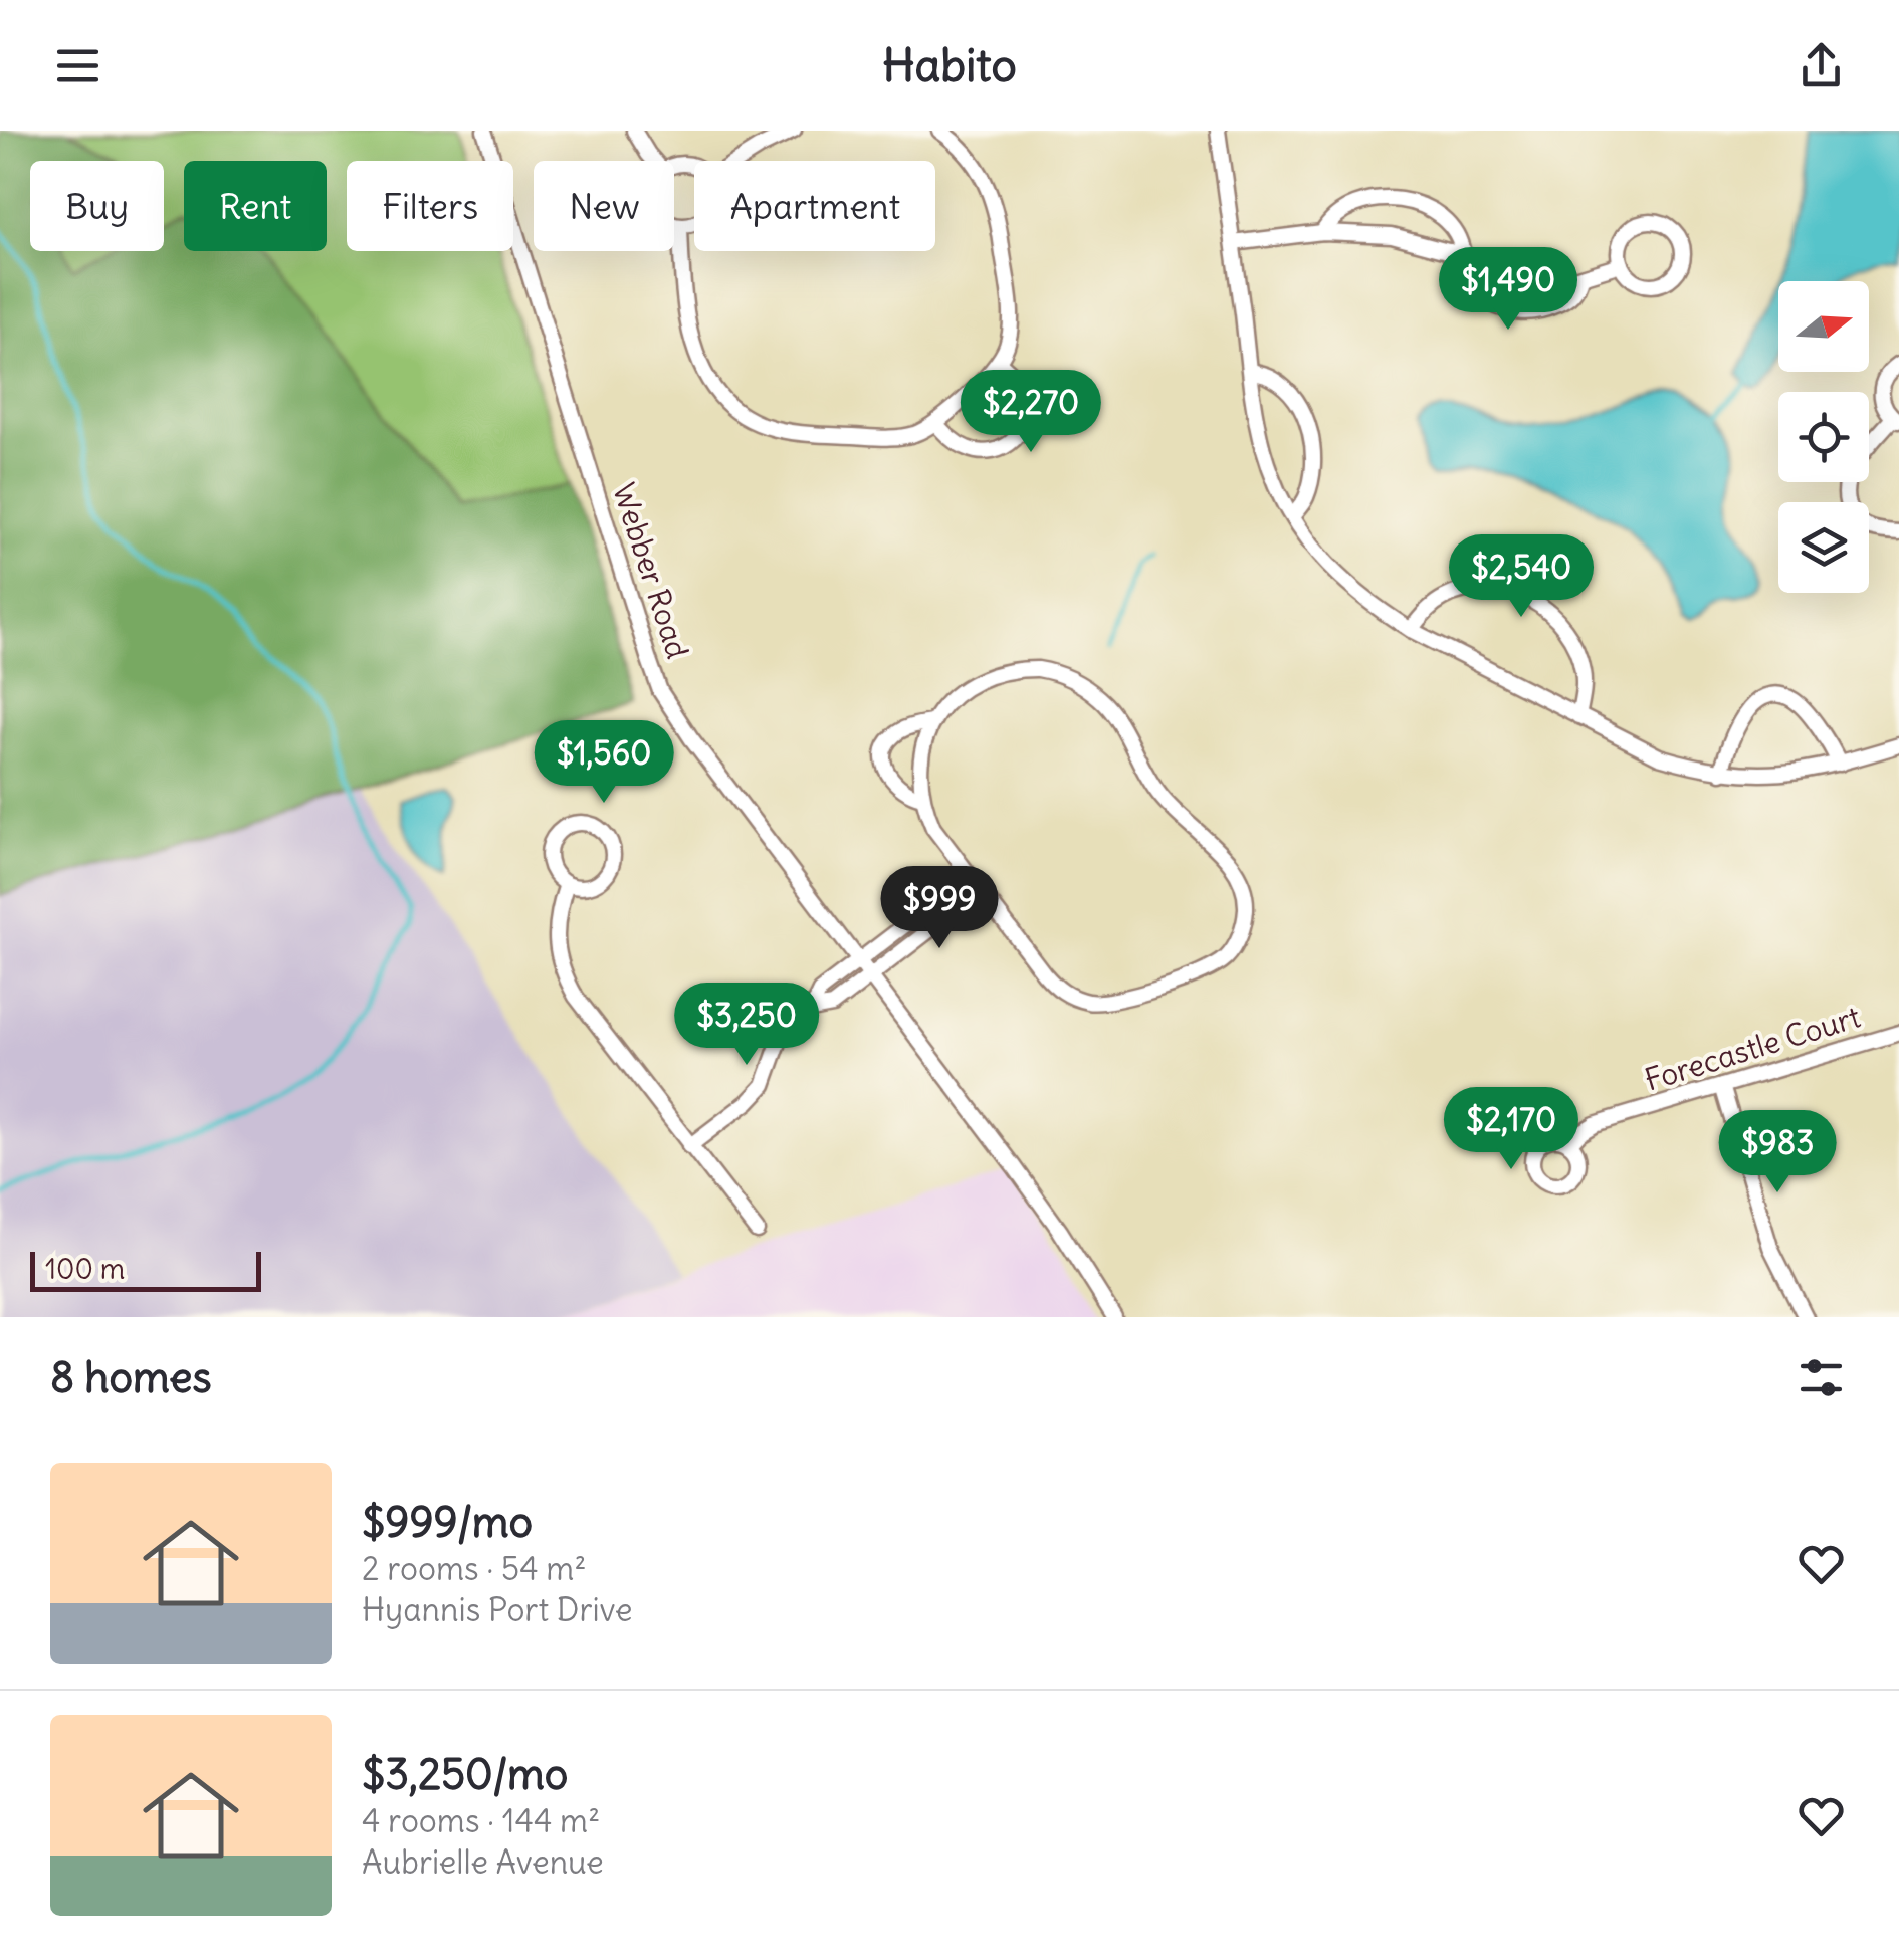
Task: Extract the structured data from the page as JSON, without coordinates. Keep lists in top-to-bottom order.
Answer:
{
  "streets": {
    "street": ["Webber Road", "Forecastle Court"]
  },
  "scale_bar": "100 m",
  "north": "right",
  "page": {
    "header": "Habito",
    "chip": [
      "Buy",
      "Rent",
      "Filters",
      "New",
      "Apartment"
    ],
    "price": [
      "$1,490",
      "$2,270",
      "$2,540",
      "$1,560",
      "$999",
      "$3,250",
      "$2,170",
      "$983"
    ],
    "scale": "100 m",
    "heading": "8 homes",
    "list": [
      {
        "name": "$999/mo",
        "note": "2 rooms · 54 m² · Hyannis Port Drive"
      },
      {
        "name": "$3,250/mo",
        "note": "4 rooms · 144 m² · Aubrielle Avenue"
      }
    ]
  }
}
